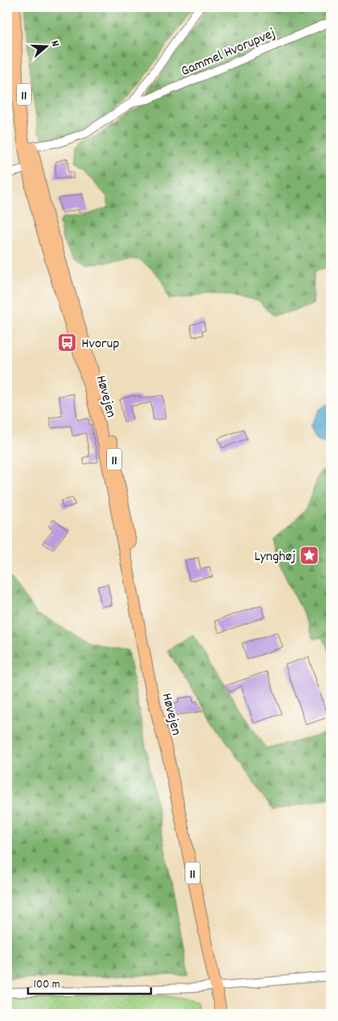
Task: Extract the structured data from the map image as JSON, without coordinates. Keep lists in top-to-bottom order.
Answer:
{
  "streets": {
    "main road": ["11", "Høvejen"],
    "street": ["Gammel Hvorupvej"]
  },
  "crossings": [
    ["Gammel Hvorupvej", "Høvejen"]
  ],
  "places": {
    "bus stop": ["Hvorup"],
    "place": ["Lynghøj"]
  },
  "scale_bar": "100 m",
  "north": "right"
}
